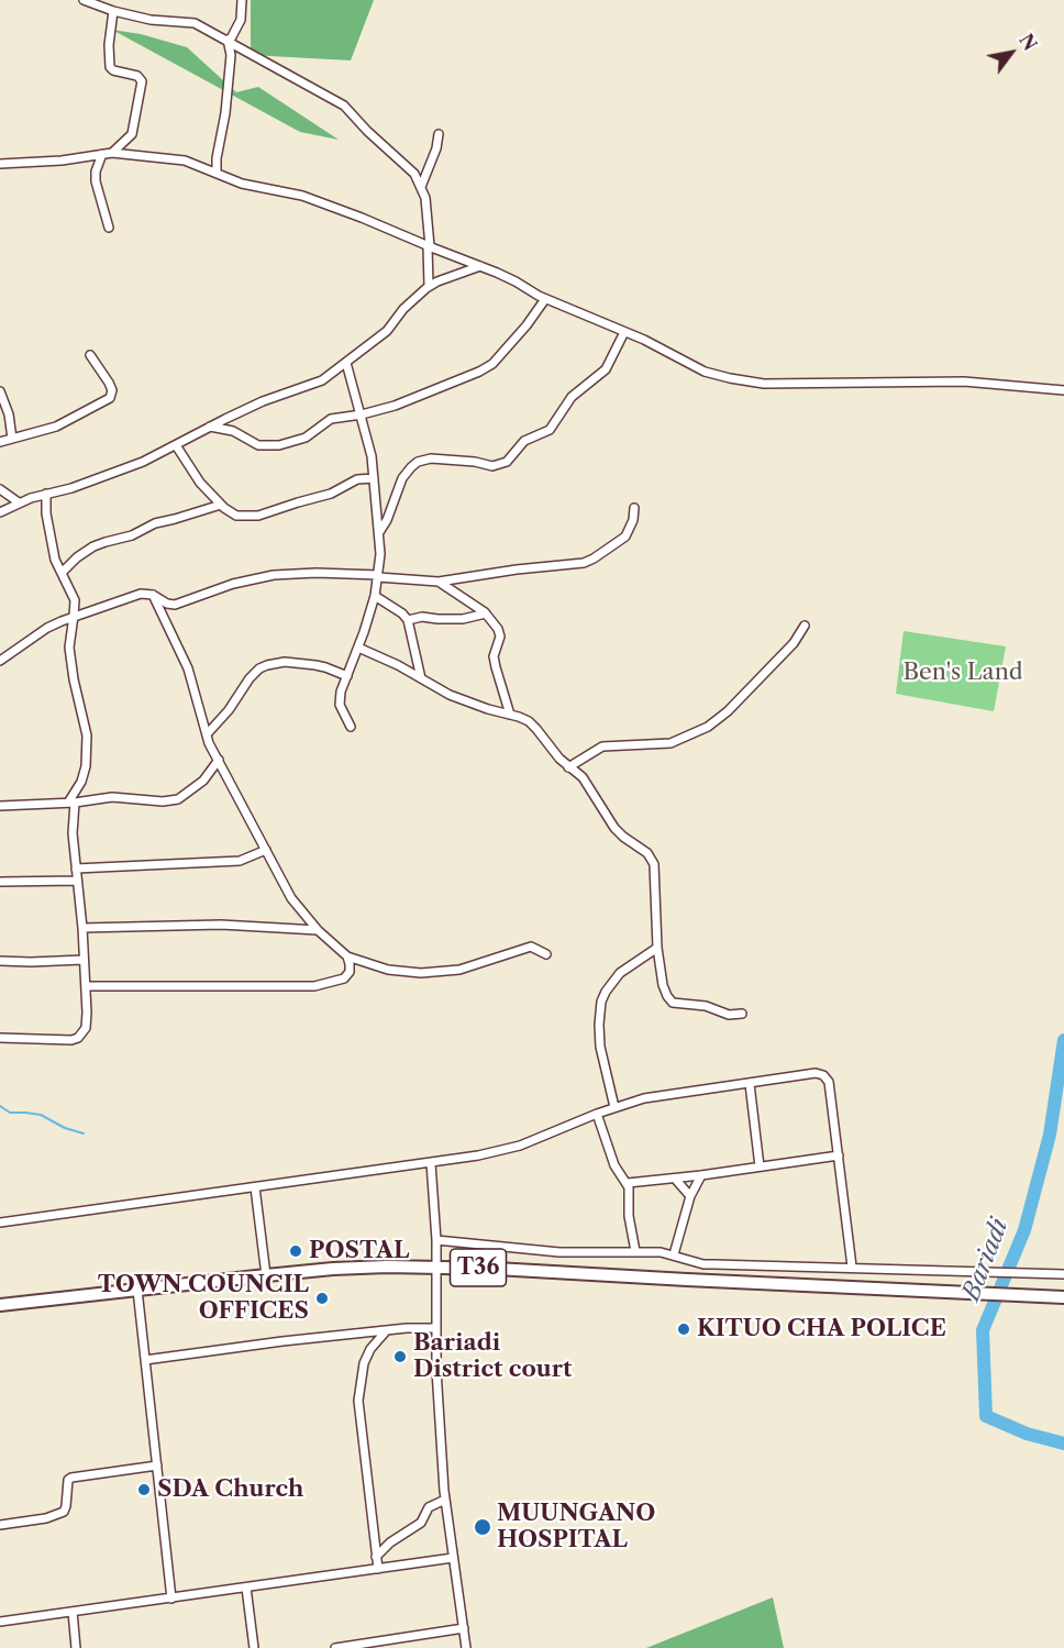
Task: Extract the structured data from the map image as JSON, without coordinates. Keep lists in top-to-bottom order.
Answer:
{
  "streets": {
    "highway": ["T36"]
  },
  "water": ["Bariadi"],
  "parks": ["Ben's Land"],
  "places": [
    "POSTAL",
    "TOWN COUNCIL OFFICES",
    "KITUO CHA POLICE",
    "Bariadi District court",
    "SDA Church",
    "MUUNGANO HOSPITAL"
  ],
  "north": "top right"
}
